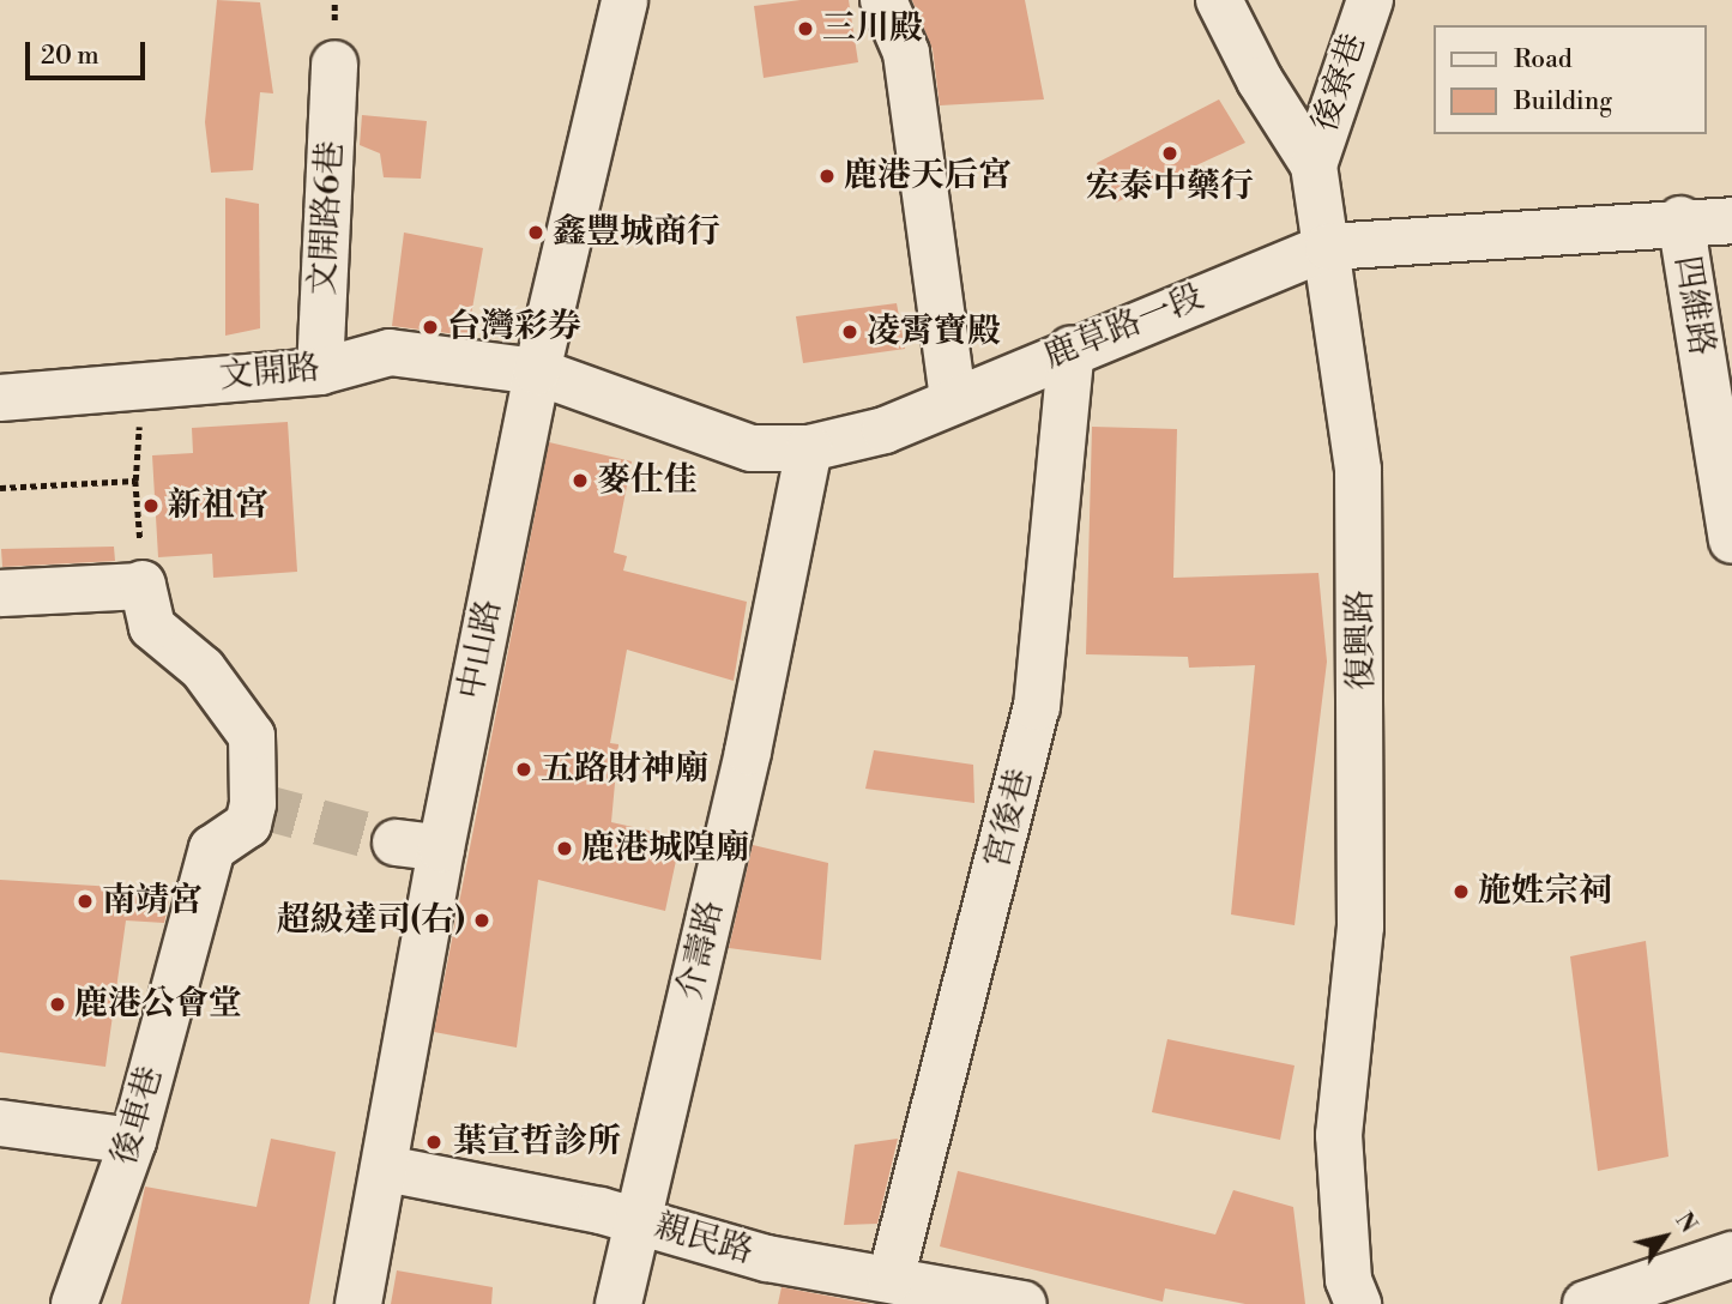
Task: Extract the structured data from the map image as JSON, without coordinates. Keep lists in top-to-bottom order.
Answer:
{
  "streets": {
    "street": [
      "後寮巷",
      "文開路6巷",
      "四維路",
      "鹿草路一段",
      "文開路",
      "復興路",
      "中山路",
      "宮後巷",
      "介壽路",
      "後車巷",
      "親民路"
    ]
  },
  "crossings": [
    ["後寮巷", "復興路"],
    ["文開路6巷", "文開路"],
    ["四維路", "鹿草路一段"],
    ["鹿草路一段", "文開路"],
    ["鹿草路一段", "復興路"],
    ["鹿草路一段", "中山路"],
    ["鹿草路一段", "宮後巷"],
    ["鹿草路一段", "介壽路"],
    ["文開路", "中山路"],
    ["中山路", "親民路"],
    ["宮後巷", "親民路"],
    ["介壽路", "親民路"]
  ],
  "places": [
    "三川殿",
    "宏泰中藥行",
    "鹿港天后宮",
    "鑫豐城商行",
    "台灣彩券",
    "凌霄寶殿",
    "麥仕佳",
    "新祖宮",
    "五路財神廟",
    "鹿港城隍廟",
    "施姓宗祠",
    "南靖宮",
    "超級達司(右)",
    "鹿港公會堂",
    "葉宣哲診所"
  ],
  "legend": ["Road", "Building"],
  "scale_bar": "20 m",
  "north": "top right"
}
